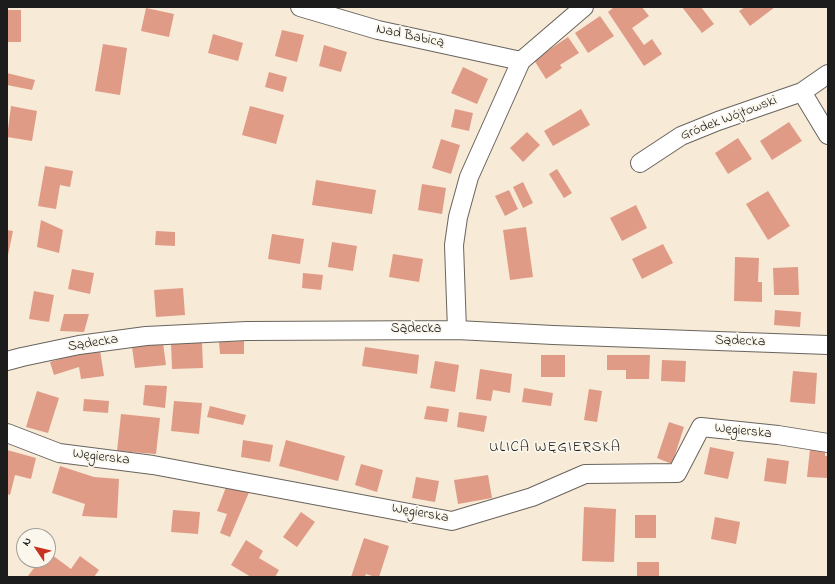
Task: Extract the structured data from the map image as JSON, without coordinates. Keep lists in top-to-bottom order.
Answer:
{
  "streets": {
    "street": [
      "Nad Babicą",
      "Gródek Wójtowski",
      "Sądecka",
      "Węgierska"
    ]
  },
  "districts": ["ULICA WĘGIERSKA"],
  "north": "top left"
}
